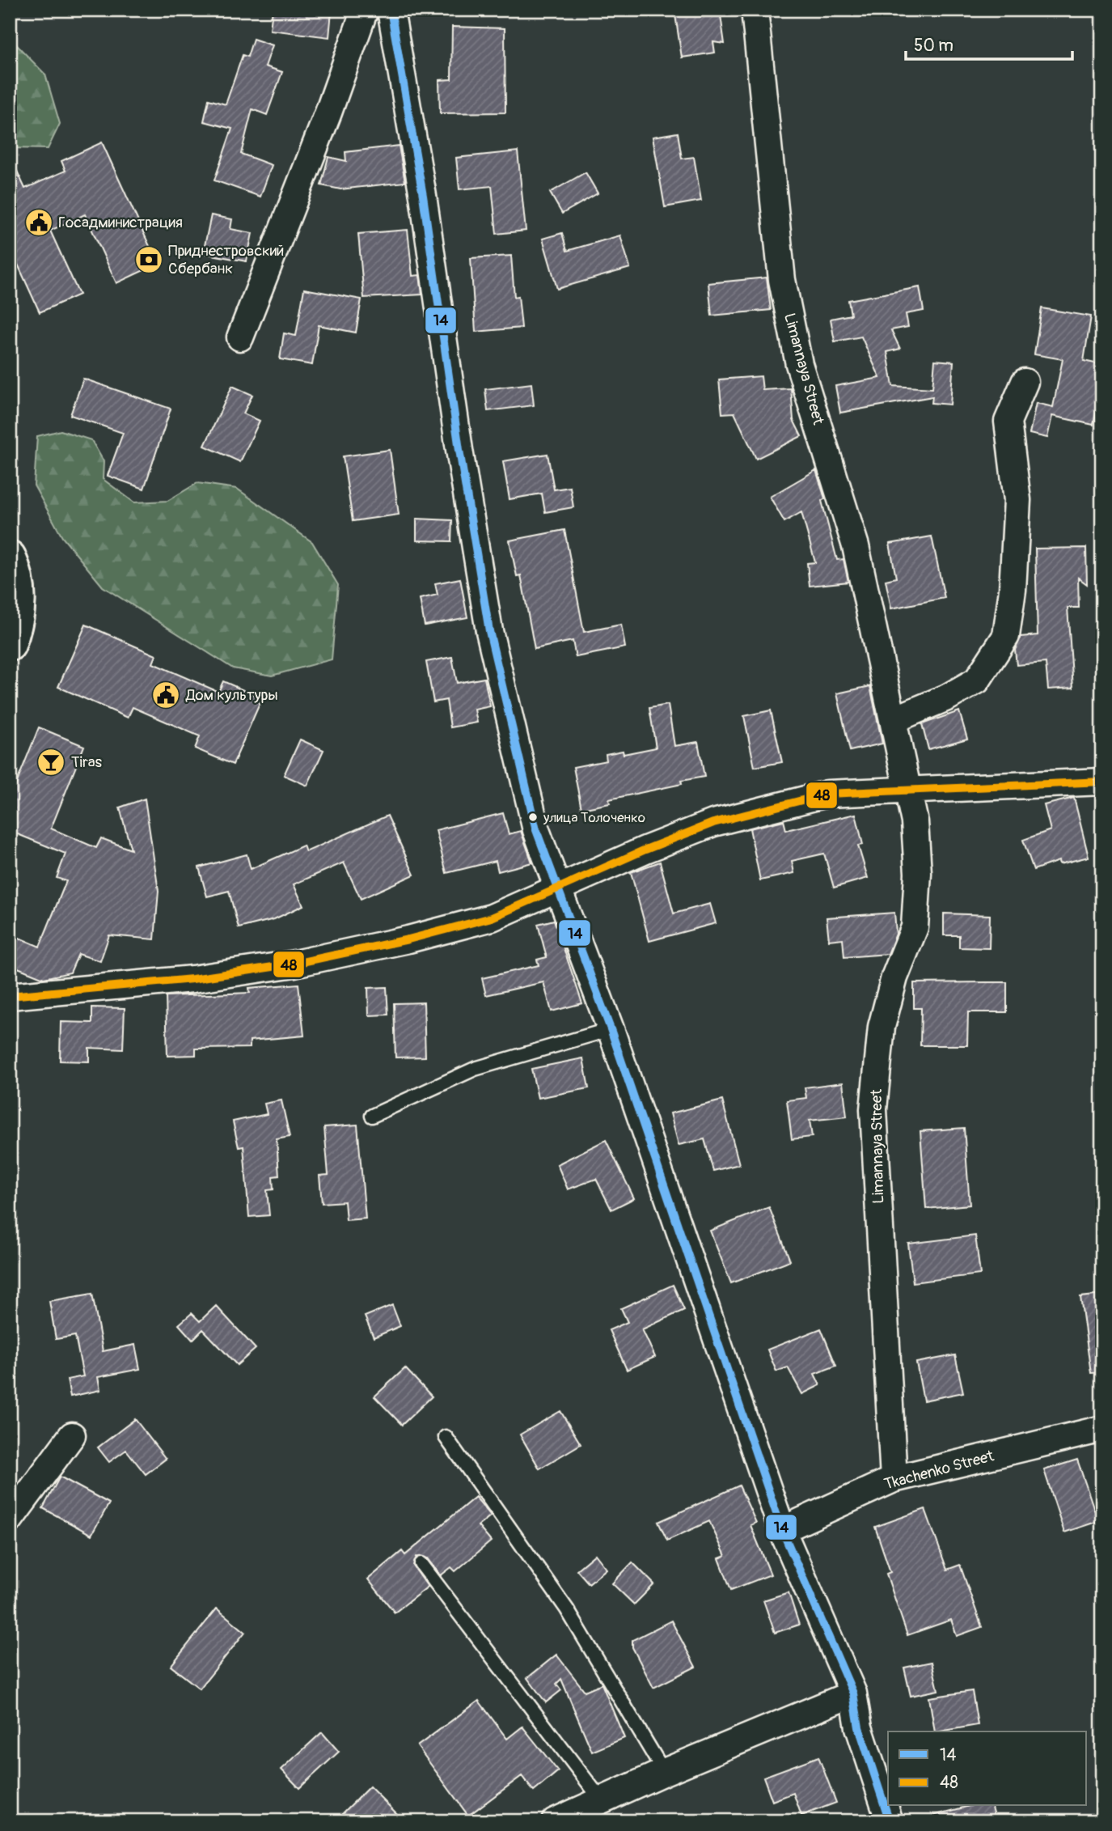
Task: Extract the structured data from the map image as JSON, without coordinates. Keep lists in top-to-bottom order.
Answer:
{
  "streets": {
    "street": ["Limannaya Street", "Tkachenko Street"]
  },
  "crossings": [
    ["Limannaya Street", "Tkachenko Street"]
  ],
  "places": {
    "public building": ["Госадминистрация", "Дом культуры"],
    "bank": ["Приднестровский Сбербанк"],
    "bar": ["Tiras"],
    "other": ["улица Толоченко"]
  },
  "lines": ["transit line 14", "transit line 48"],
  "legend": ["14", "48"],
  "scale_bar": "50 m"
}
